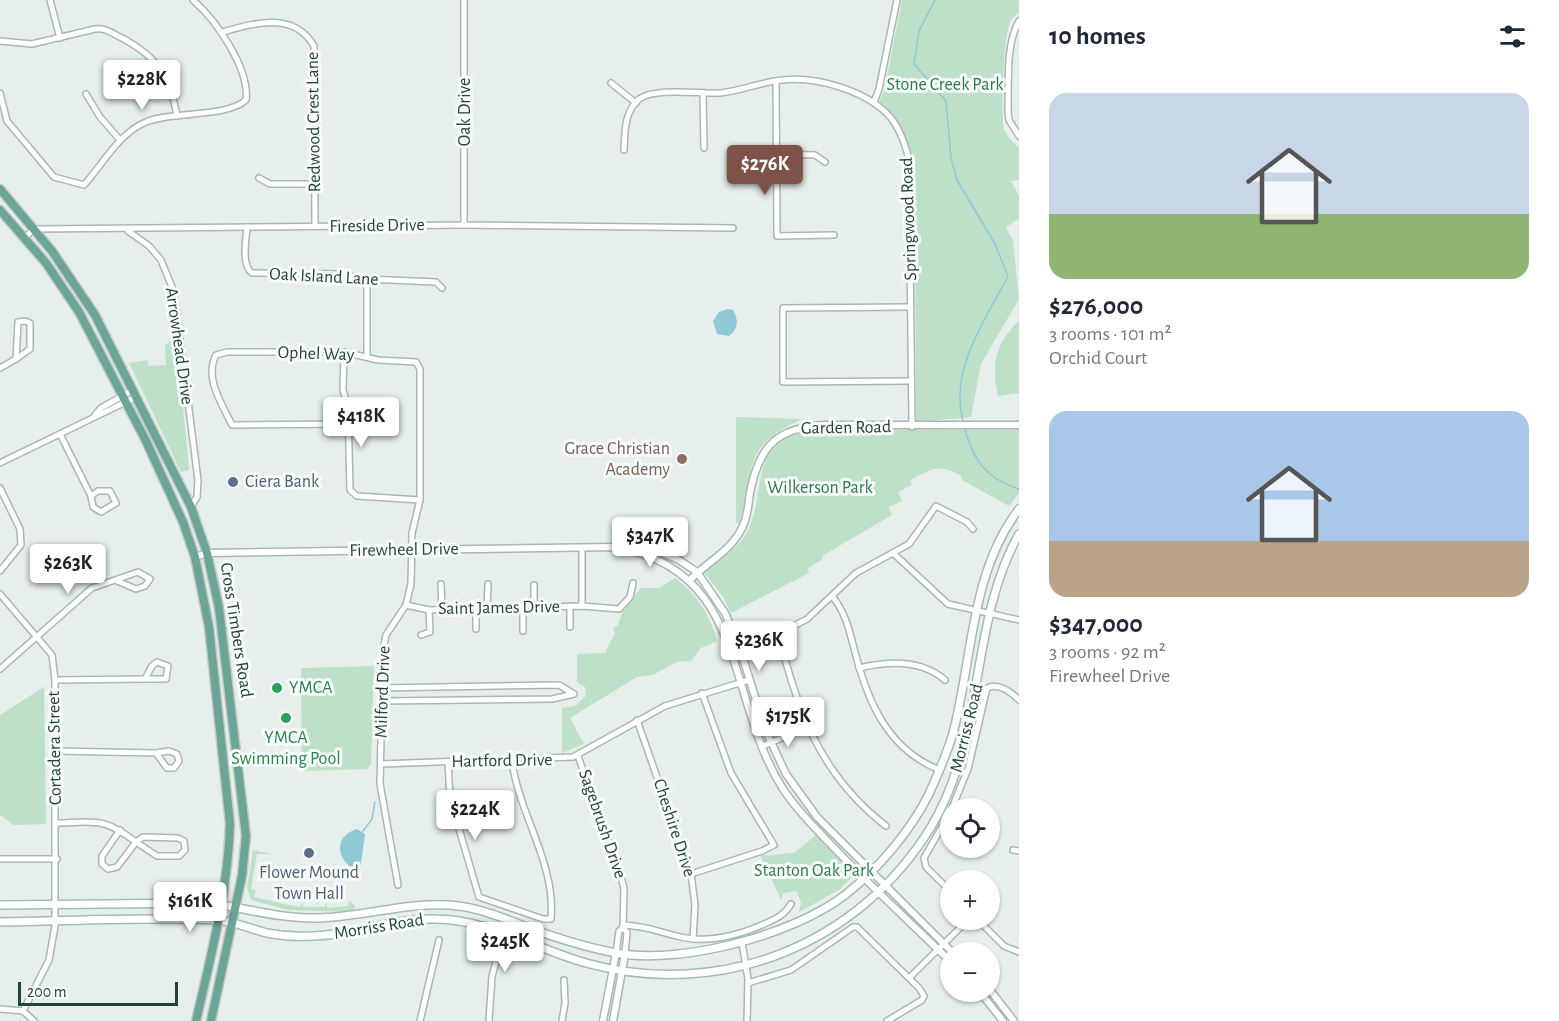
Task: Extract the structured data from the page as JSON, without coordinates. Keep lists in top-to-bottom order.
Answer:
{
  "streets": {
    "main road": ["Cross Timbers Road", "Morriss Road"],
    "street": [
      "Oak Drive",
      "Redwood Crest Lane",
      "Springwood Road",
      "Fireside Drive",
      "Oak Island Lane",
      "Arrowhead Drive",
      "Ophel Way",
      "Garden Road",
      "Firewheel Drive",
      "Saint James Drive",
      "Milford Drive",
      "Cortadera Street",
      "Hartford Drive",
      "Sagebrush Drive",
      "Cheshire Drive"
    ]
  },
  "crossings": [
    ["Oak Drive", "Fireside Drive"],
    ["Redwood Crest Lane", "Fireside Drive"],
    ["Springwood Road", "Garden Road"],
    ["Fireside Drive", "Oak Island Lane"],
    ["Fireside Drive", "Arrowhead Drive"],
    ["Fireside Drive", "Cross Timbers Road"],
    ["Arrowhead Drive", "Cross Timbers Road"],
    ["Ophel Way", "Milford Drive"],
    ["Garden Road", "Firewheel Drive"],
    ["Firewheel Drive", "Cross Timbers Road"],
    ["Firewheel Drive", "Milford Drive"],
    ["Firewheel Drive", "Morriss Road"],
    ["Firewheel Drive", "Hartford Drive"],
    ["Saint James Drive", "Milford Drive"],
    ["Cross Timbers Road", "Morriss Road"],
    ["Milford Drive", "Hartford Drive"],
    ["Morriss Road", "Cortadera Street"],
    ["Morriss Road", "Sagebrush Drive"],
    ["Hartford Drive", "Sagebrush Drive"],
    ["Hartford Drive", "Cheshire Drive"]
  ],
  "parks": ["Stone Creek Park", "Wilkerson Park", "Stanton Oak Park"],
  "places": [
    "Grace Christian Academy",
    "Ciera Bank",
    "YMCA",
    "YMCA Swimming Pool",
    "Flower Mound Town Hall"
  ],
  "scale_bar": "200 m",
  "page": {
    "heading": "10 homes",
    "price": [
      "$228K",
      "$276K",
      "$418K",
      "$347K",
      "$263K",
      "$236K",
      "$175K",
      "$224K",
      "$161K",
      "$245K"
    ],
    "list": [
      {
        "name": "$276,000",
        "note": "3 rooms · 101 m² · Orchid Court"
      },
      {
        "name": "$347,000",
        "note": "3 rooms · 92 m² · Firewheel Drive"
      }
    ],
    "map_buttons": ["+", "−"],
    "scale": "200 m"
  }
}
